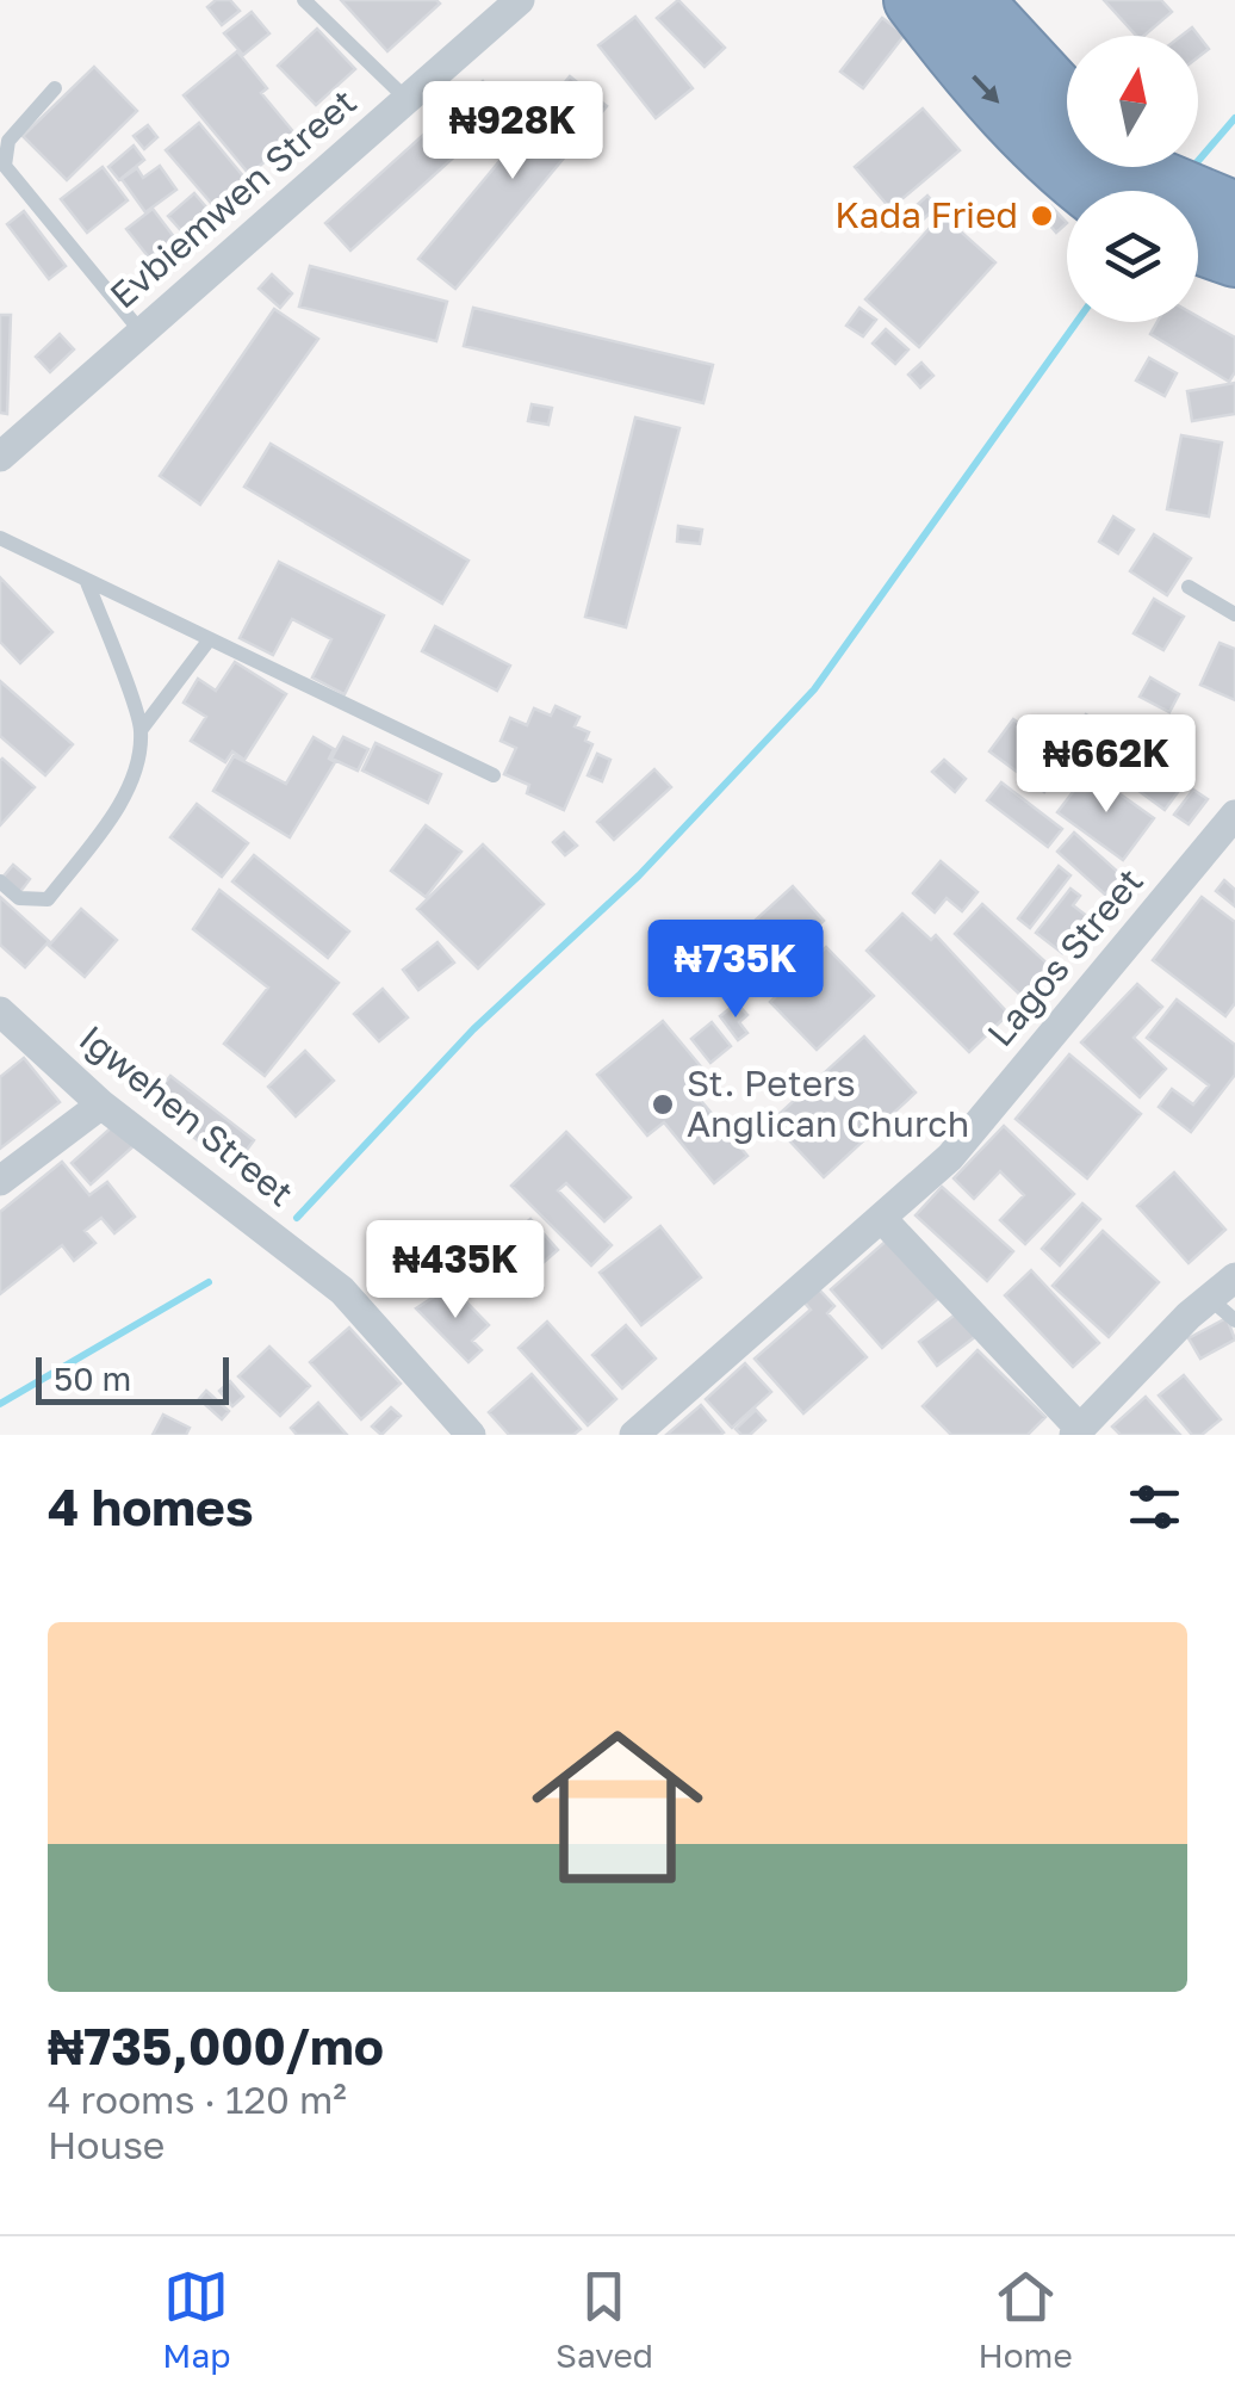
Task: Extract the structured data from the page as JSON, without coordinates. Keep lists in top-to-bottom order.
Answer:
{
  "streets": {
    "street": ["Evbiemwen Street", "Lagos Street", "Igwehen Street"]
  },
  "places": ["Kada Fried", "St. Peters Anglican Church"],
  "scale_bar": "50 m",
  "north": "top",
  "page": {
    "price": [
      "₦928K",
      "₦662K",
      "₦735K",
      "₦435K"
    ],
    "scale": "50 m",
    "heading": "4 homes",
    "list": [
      {
        "name": "₦735,000/mo",
        "note": "4 rooms · 120 m² · House"
      }
    ],
    "tabs": ["Map", "Saved", "Home"]
  }
}
